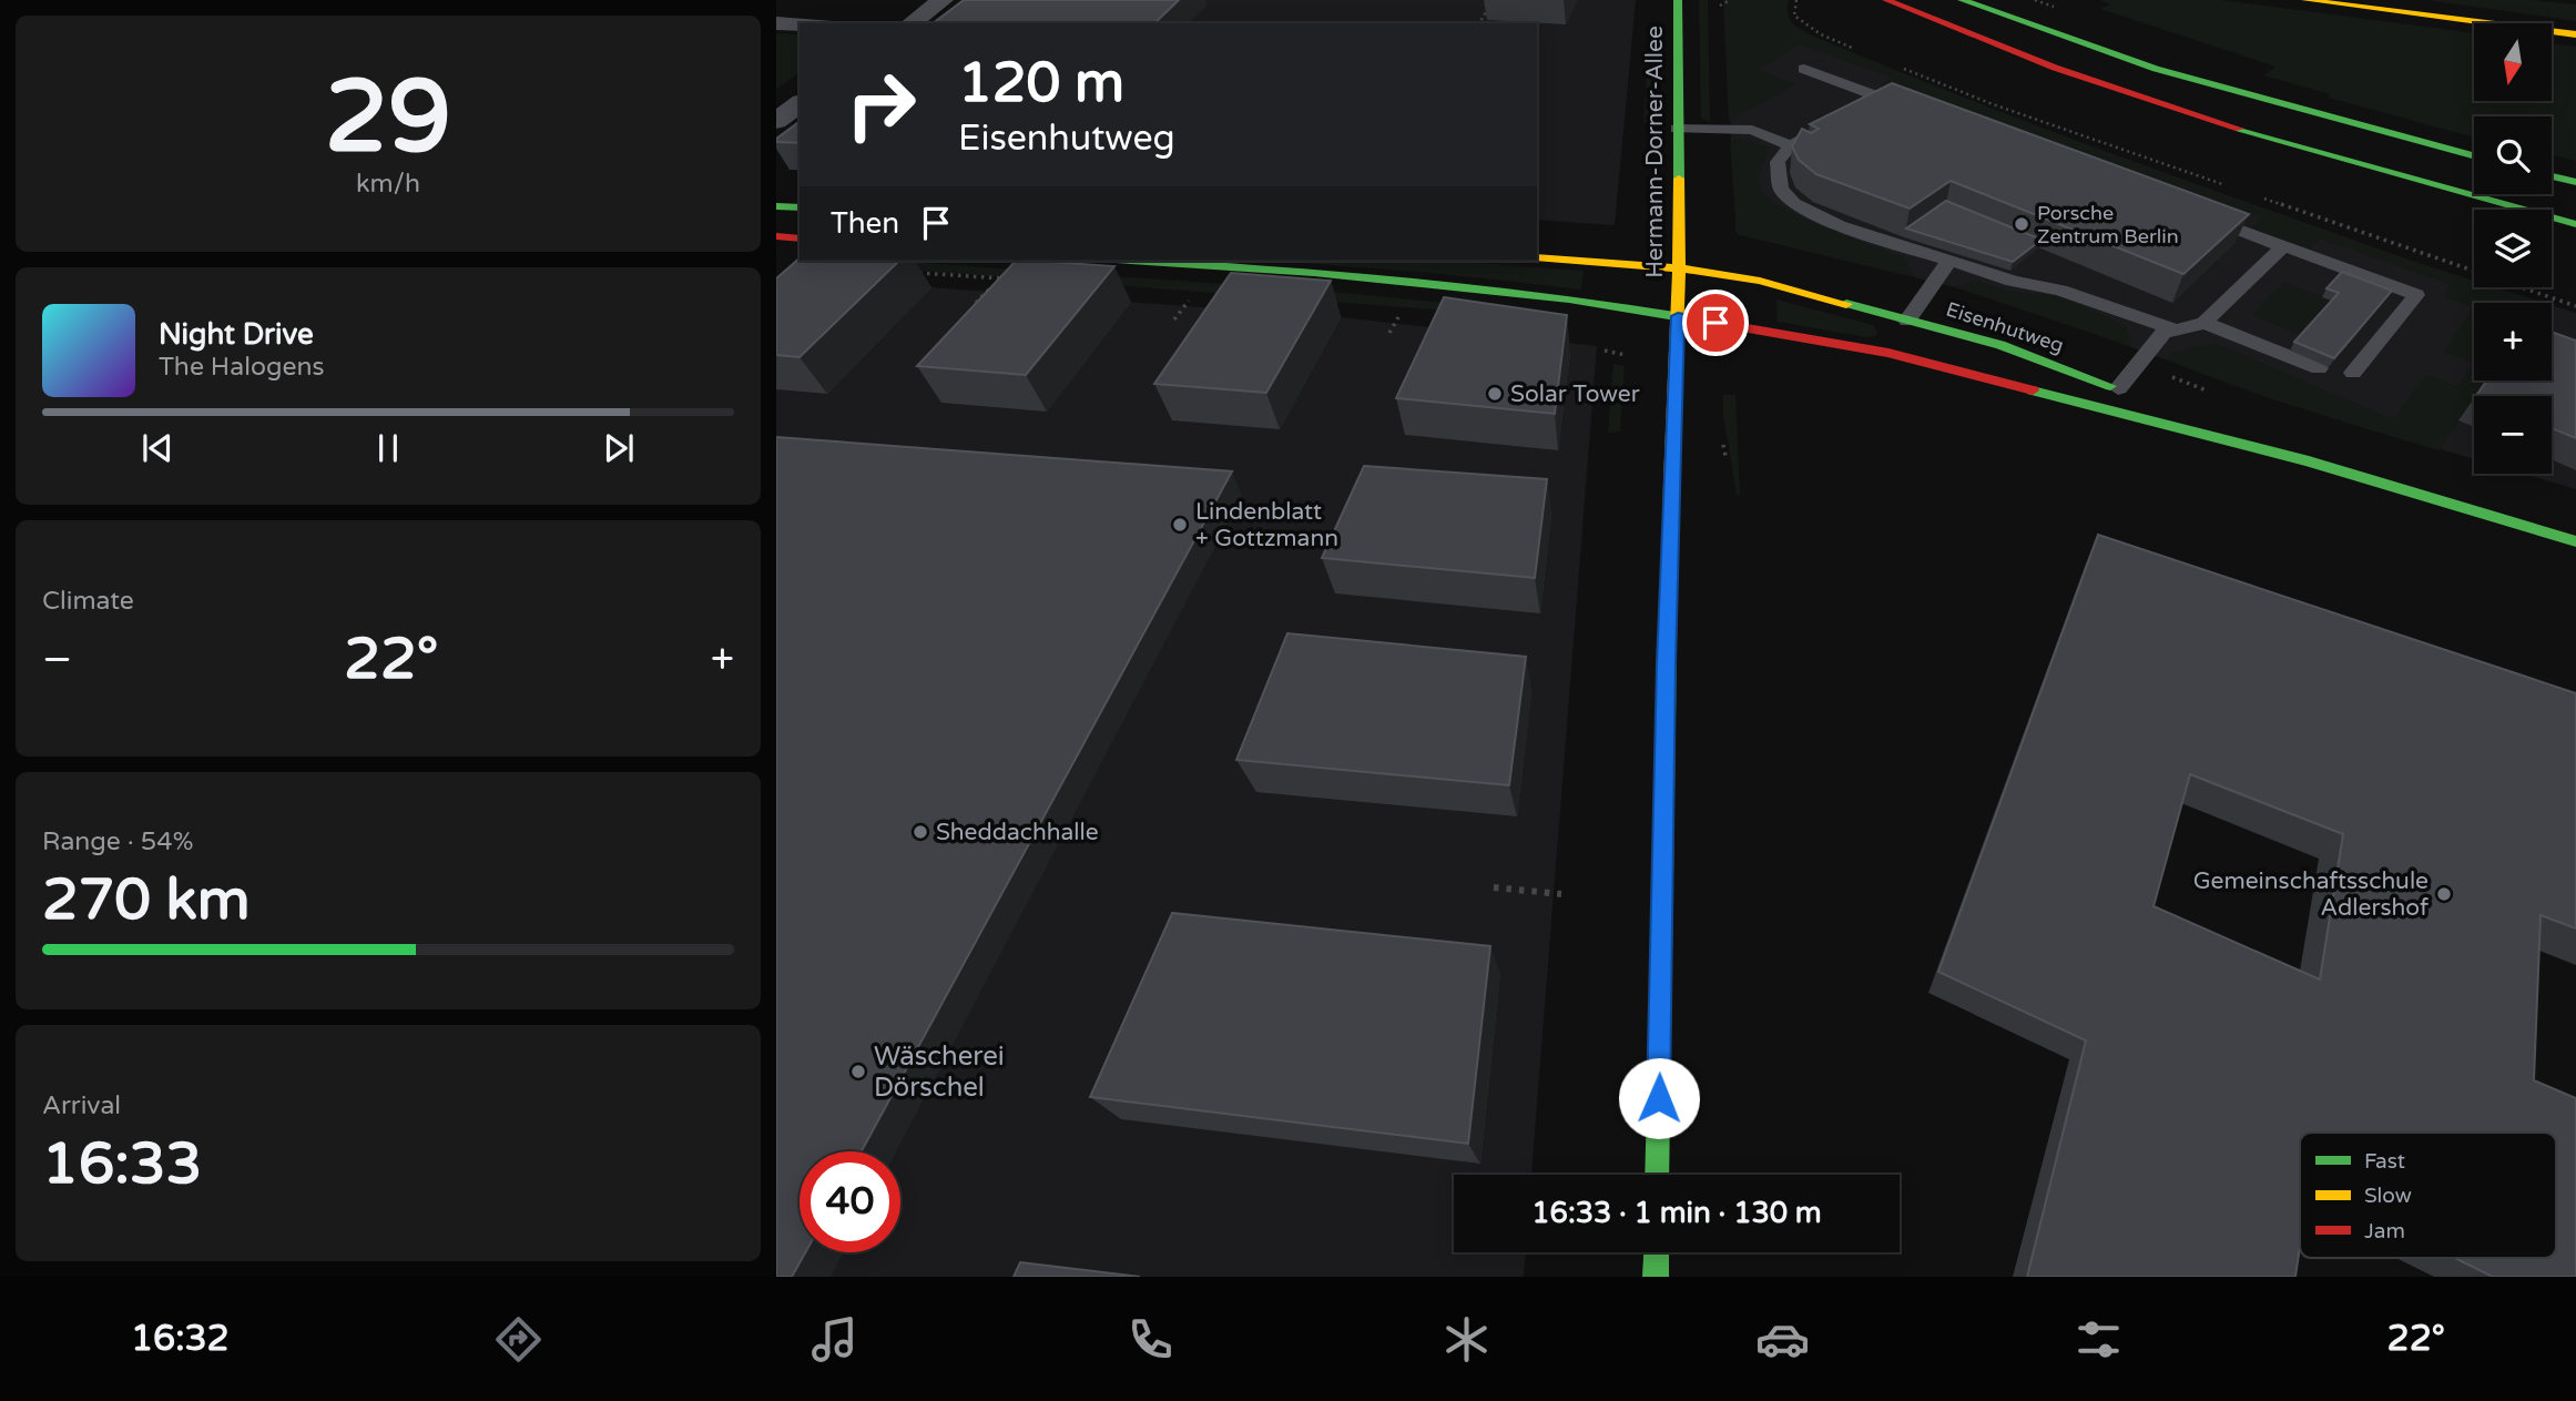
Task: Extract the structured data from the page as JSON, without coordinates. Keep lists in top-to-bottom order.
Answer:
{
  "streets": {
    "main road": ["Hermann-Dorner-Allee", "Eisenhutweg"]
  },
  "crossings": [
    ["Hermann-Dorner-Allee", "Eisenhutweg"]
  ],
  "places": [
    "Porsche Zentrum Berlin",
    "Solar Tower",
    "Lindenblatt + Gottzmann",
    "Sheddachhalle",
    "Gemeinschaftsschule Adlershof",
    "Wäscherei Dörschel"
  ],
  "legend": ["Fast", "Slow", "Jam"],
  "north": "bottom",
  "page": {
    "tile": [
      ["29", "km/h"],
      "Climate",
      ["Range · 54%", "270 km"],
      ["Arrival", "16:33"]
    ],
    "map_buttons": ["+", "−"],
    "turn": ["120 m", "Eisenhutweg"],
    "then": "Then",
    "song": ["Night Drive", "The Halogens"],
    "heat": ["−", "22°", "+"],
    "limit": "40",
    "trip": "16:33 · 1 min · 130 m",
    "tabs": ["16:32", "22°"]
  }
}
